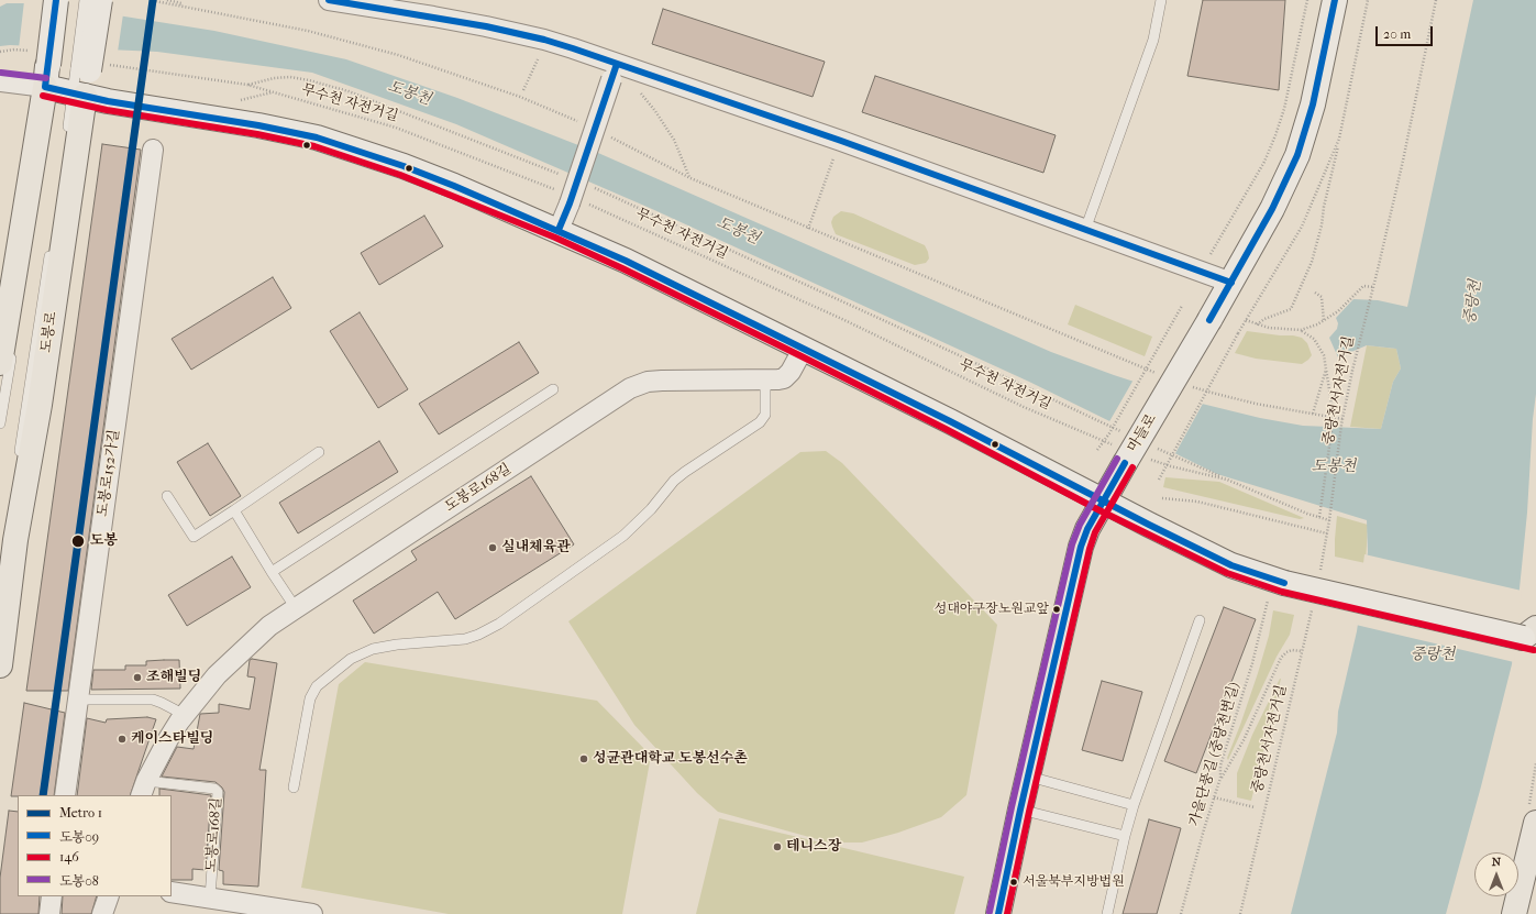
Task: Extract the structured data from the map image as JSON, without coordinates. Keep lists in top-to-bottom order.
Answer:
{
  "streets": {
    "main road": ["도봉로", "마들로"],
    "street": ["도봉로152가길", "도봉로168길"],
    "path": ["무수천 자전거길", "중랑천서자전거길", "가을단풍길 (중랑천변길)"]
  },
  "crossings": [
    ["무수천 자전거길", "도봉로"],
    ["무수천 자전거길", "중랑천서자전거길"],
    ["무수천 자전거길", "마들로"]
  ],
  "water": ["도봉천", "중랑천"],
  "places": [
    "도봉",
    "실내체육관",
    "성대야구장노원교앞",
    "조해빌딩",
    "케이스타빌딩",
    "성균관대학교 도봉선수촌",
    "테니스장",
    "서울북부지방법원"
  ],
  "lines": [
    "metro line 1",
    "transit line 도봉09",
    "transit line 도봉08",
    "transit line 146"
  ],
  "legend": [
    "Metro 1",
    "도봉09",
    "146",
    "도봉08"
  ],
  "scale_bar": "20 m",
  "north": "top"
}
